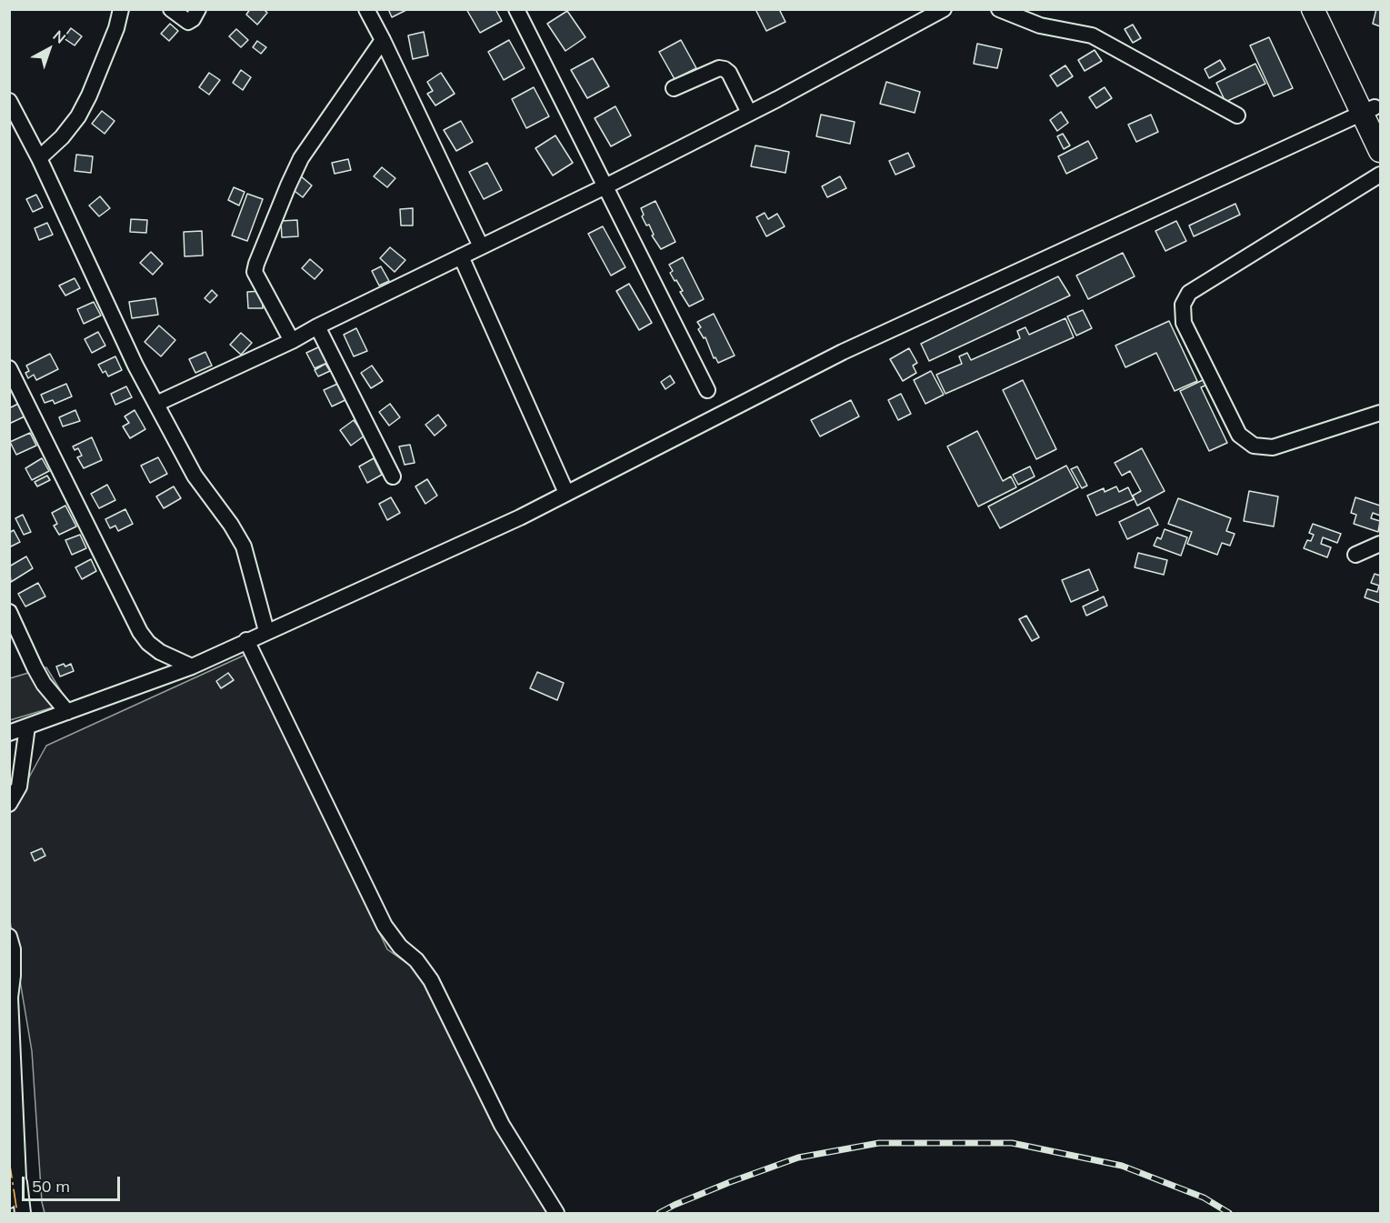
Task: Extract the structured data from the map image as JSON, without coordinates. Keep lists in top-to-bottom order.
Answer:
{
  "scale_bar": "50 m",
  "north": "top right"
}
